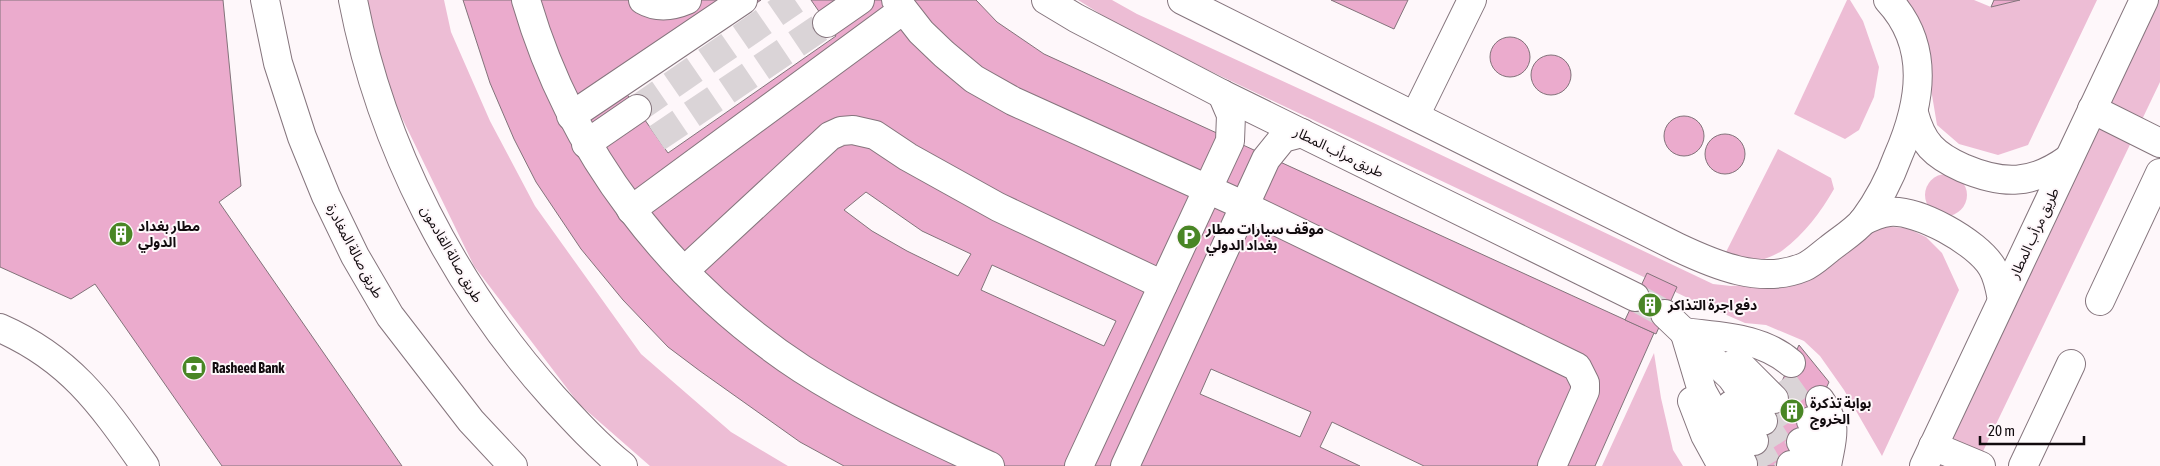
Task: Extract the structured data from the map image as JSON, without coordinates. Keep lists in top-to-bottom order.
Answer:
{
  "streets": {
    "main road": ["طريق مرأب المطار", "طريق صالة المغادرة", "طريق صالة القادمون"]
  },
  "places": {
    "building": ["مطار بغداد الدولي", "دفع اجرة التذاكر", "بوابة تذكرة الخروج"],
    "parking": ["موقف سيارات مطار بغداد الدولي"],
    "bank": ["Rasheed Bank"]
  },
  "scale_bar": "20 m"
}
